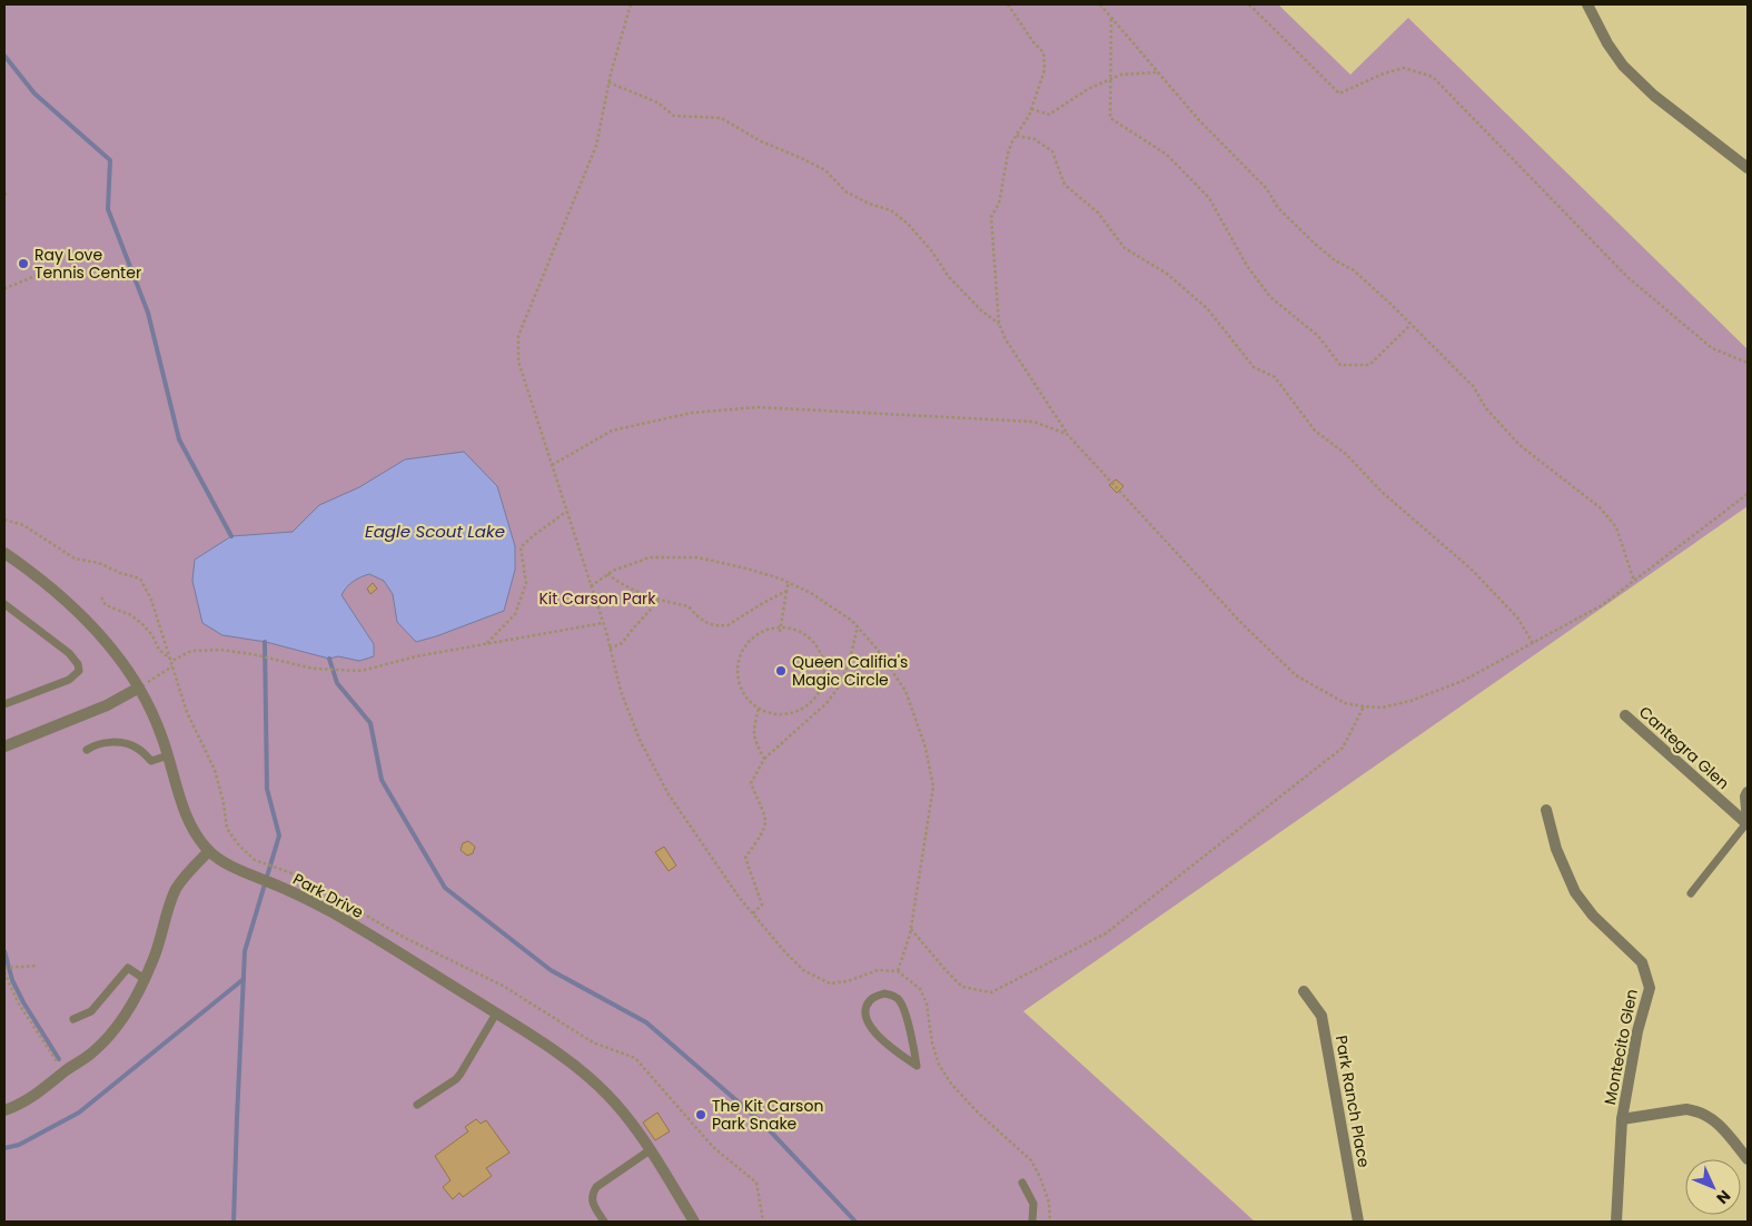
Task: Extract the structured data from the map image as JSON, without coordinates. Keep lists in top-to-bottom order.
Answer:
{
  "streets": {
    "street": [
      "Cantegra Glen",
      "Park Drive",
      "Montecito Glen",
      "Park Ranch Place"
    ]
  },
  "water": ["Eagle Scout Lake"],
  "parks": ["Kit Carson Park"],
  "places": ["Ray Love Tennis Center", "Queen Califia's Magic Circle", "The Kit Carson Park Snake"],
  "north": "bottom right"
}
